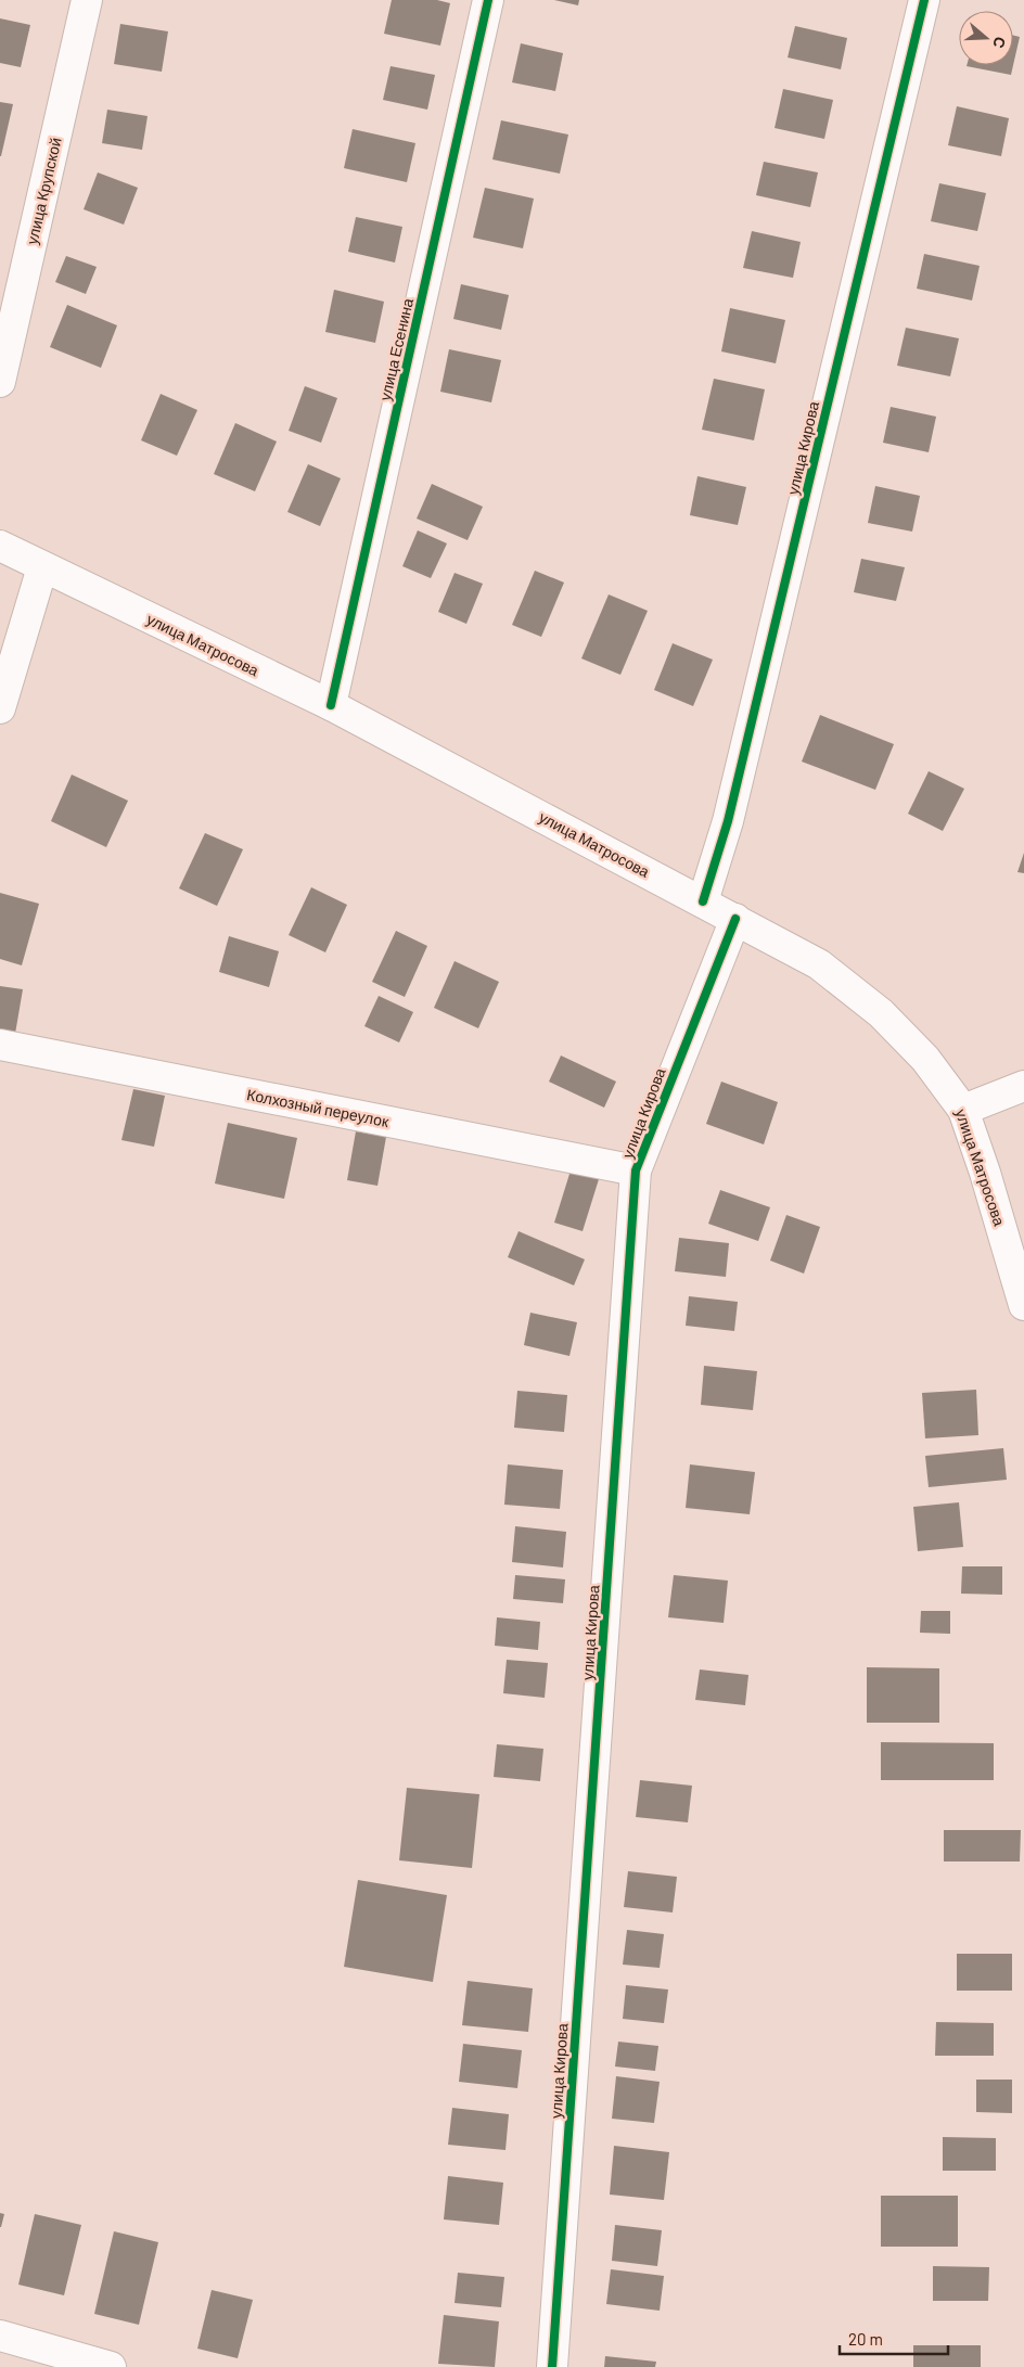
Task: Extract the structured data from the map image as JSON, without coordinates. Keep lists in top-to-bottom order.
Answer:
{
  "streets": {
    "street": [
      "улица Крупской",
      "улица Есенина",
      "улица Кирова",
      "улица Матросова",
      "Колхозный переулок"
    ]
  },
  "crossings": [
    ["улица Есенина", "улица Матросова"],
    ["улица Кирова", "улица Матросова"],
    ["улица Кирова", "Колхозный переулок"]
  ],
  "scale_bar": "20 m",
  "north": "right"
}
